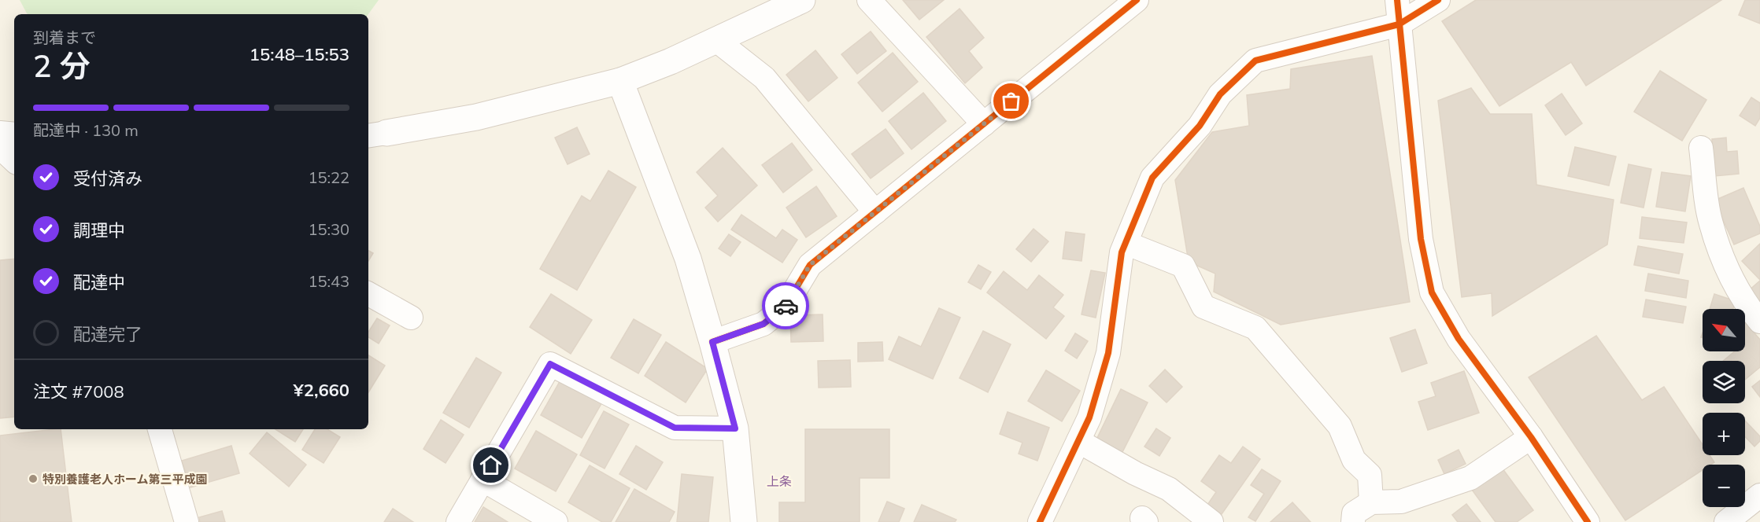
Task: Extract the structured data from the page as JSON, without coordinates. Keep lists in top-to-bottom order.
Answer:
{
  "districts": ["上条"],
  "places": ["特別養護老人ホーム第三平成園"],
  "north": "top left",
  "page": {
    "heading": ["2 分", "到着まで", "15:48–15:53"],
    "panel": ["注文 #7008", "¥2,660"],
    "bar": "配達中 · 130 m",
    "list": [
      ["受付済み", "15:22"],
      ["調理中", "15:30"],
      ["配達中", "15:43"],
      "配達完了"
    ],
    "map_buttons": ["+", "−"]
  }
}
